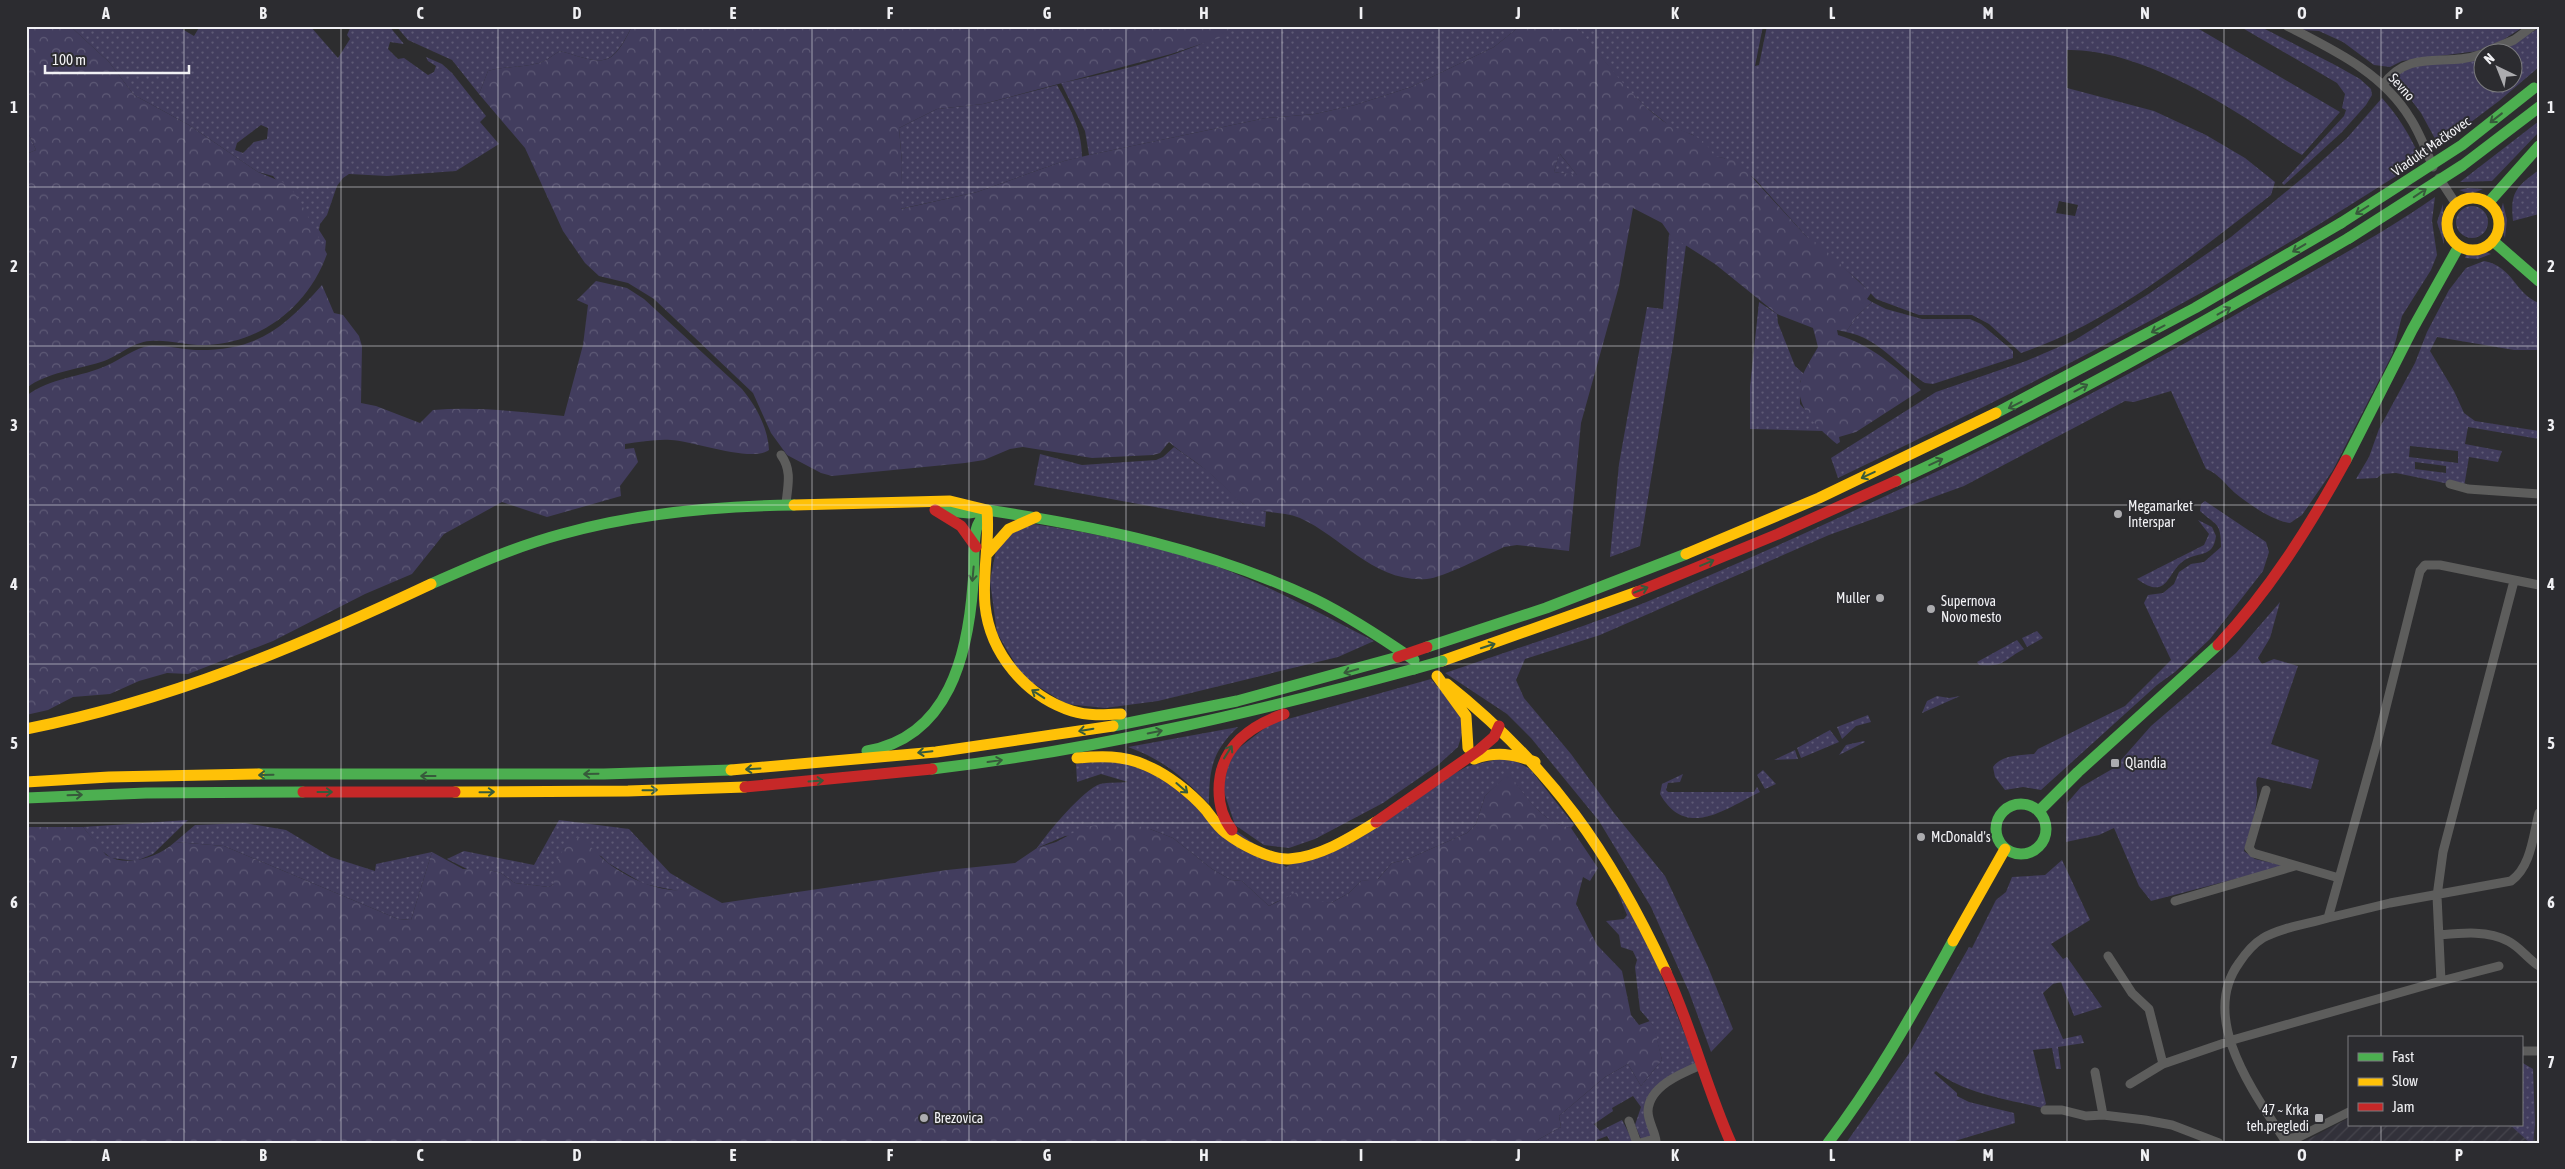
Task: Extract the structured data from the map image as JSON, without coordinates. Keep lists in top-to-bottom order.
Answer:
{
  "streets": {
    "main road": ["Viadukt Mačkovec"],
    "street": ["Sevno"]
  },
  "places": {
    "other": [
      "Megamarket Interspar",
      "Muller",
      "Supernova Novo mesto",
      "McDonald's",
      "Brezovica"
    ],
    "transit": ["Qlandia", "47 ~ Krka teh.pregledi"]
  },
  "legend": ["Fast", "Slow", "Jam"],
  "scale_bar": "100 m",
  "north": "top left",
  "grid": {
    "columns": [
      "A",
      "B",
      "C",
      "D",
      "E",
      "F",
      "G",
      "H",
      "I",
      "J",
      "K",
      "L",
      "M",
      "N",
      "O",
      "P"
    ],
    "rows": [
      "1",
      "2",
      "3",
      "4",
      "5",
      "6",
      "7"
    ]
  }
}
